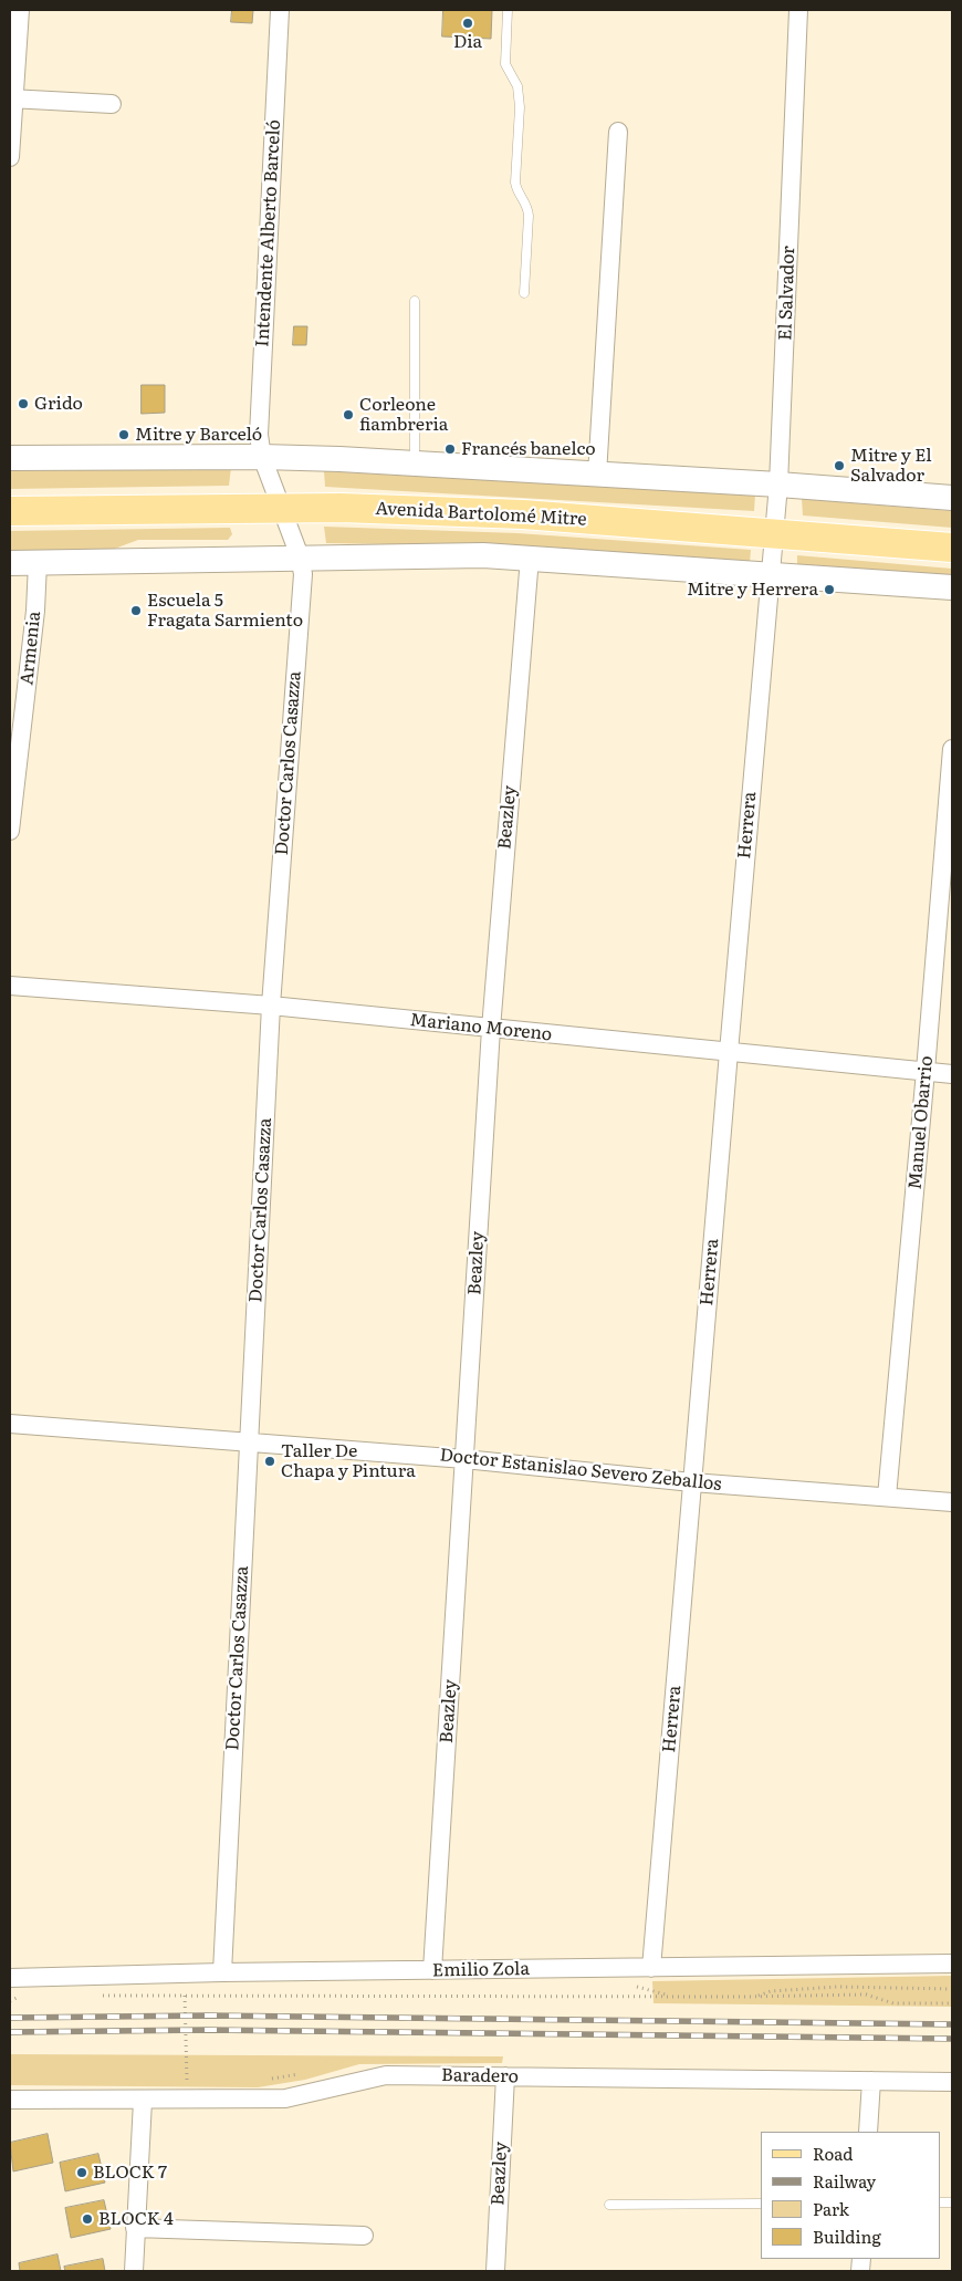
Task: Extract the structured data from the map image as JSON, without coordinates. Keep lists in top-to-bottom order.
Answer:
{
  "streets": {
    "main road": ["Avenida Bartolomé Mitre"],
    "street": [
      "Intendente Alberto Barceló",
      "El Salvador",
      "Armenia",
      "Doctor Carlos Casazza",
      "Beazley",
      "Herrera",
      "Mariano Moreno",
      "Manuel Obarrio",
      "Doctor Estanislao Severo Zeballos",
      "Emilio Zola",
      "Baradero"
    ]
  },
  "crossings": [
    ["Intendente Alberto Barceló", "Doctor Carlos Casazza"],
    ["El Salvador", "Avenida Bartolomé Mitre"],
    ["El Salvador", "Herrera"],
    ["Avenida Bartolomé Mitre", "Doctor Carlos Casazza"],
    ["Doctor Carlos Casazza", "Mariano Moreno"],
    ["Doctor Carlos Casazza", "Doctor Estanislao Severo Zeballos"],
    ["Doctor Carlos Casazza", "Emilio Zola"],
    ["Beazley", "Mariano Moreno"],
    ["Beazley", "Doctor Estanislao Severo Zeballos"],
    ["Beazley", "Emilio Zola"],
    ["Beazley", "Baradero"],
    ["Herrera", "Mariano Moreno"],
    ["Herrera", "Doctor Estanislao Severo Zeballos"],
    ["Herrera", "Emilio Zola"],
    ["Mariano Moreno", "Manuel Obarrio"],
    ["Manuel Obarrio", "Doctor Estanislao Severo Zeballos"]
  ],
  "places": [
    "Dia",
    "Grido",
    "Corleone fiambreria",
    "Mitre y Barceló",
    "Francés banelco",
    "Mitre y El Salvador",
    "Mitre y Herrera",
    "Escuela 5 Fragata Sarmiento",
    "Taller De Chapa y Pintura",
    "BLOCK 7",
    "BLOCK 4"
  ],
  "legend": [
    "Road",
    "Railway",
    "Park",
    "Building"
  ]
}
